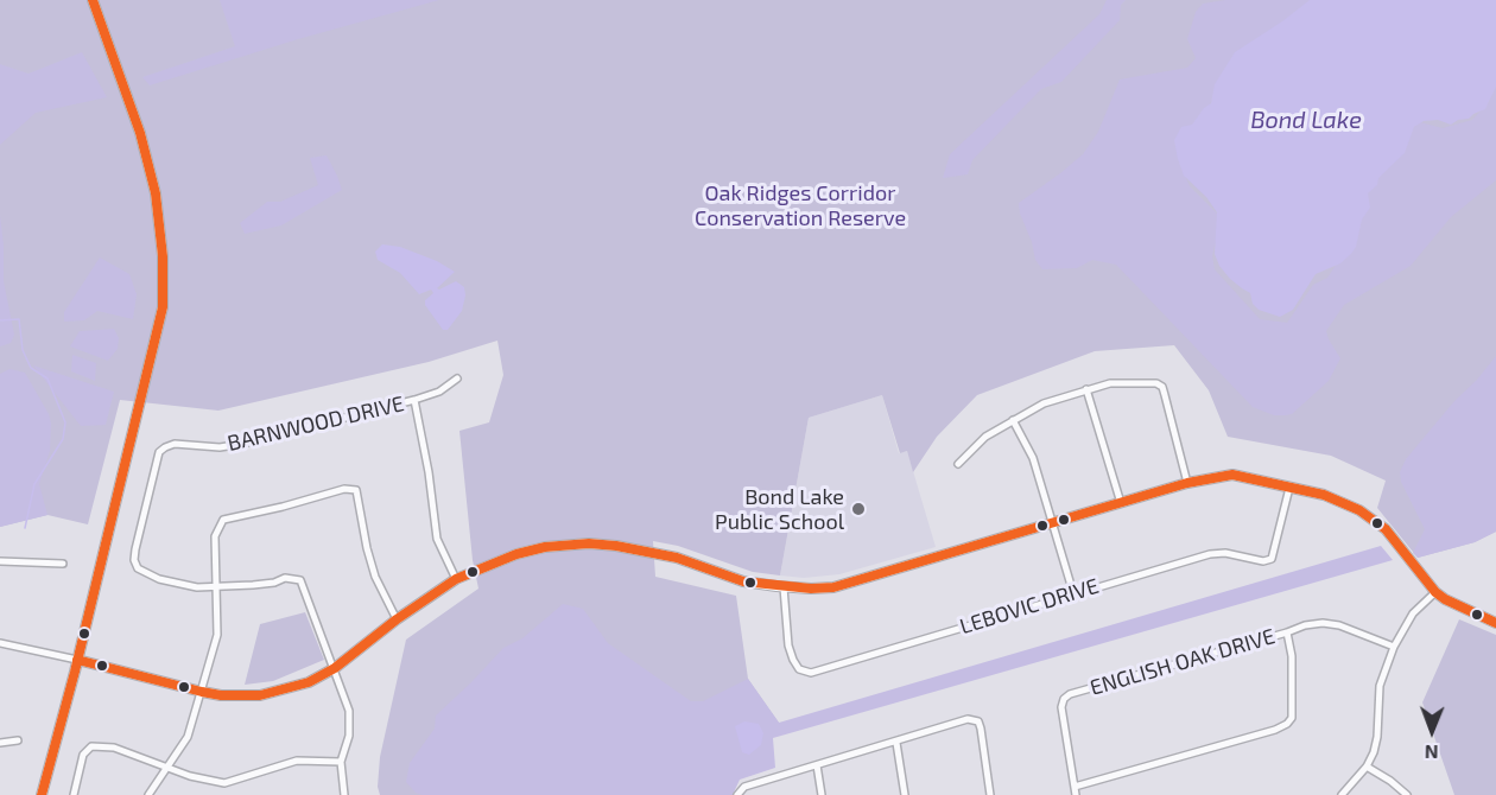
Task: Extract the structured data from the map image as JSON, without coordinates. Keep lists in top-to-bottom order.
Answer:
{
  "streets": {
    "street": ["BARNWOOD DRIVE", "LEBOVIC DRIVE", "ENGLISH OAK DRIVE"]
  },
  "water": ["Bond Lake"],
  "parks": ["Oak Ridges Corridor Conservation Reserve"],
  "places": ["Bond Lake Public School"],
  "north": "bottom"
}
